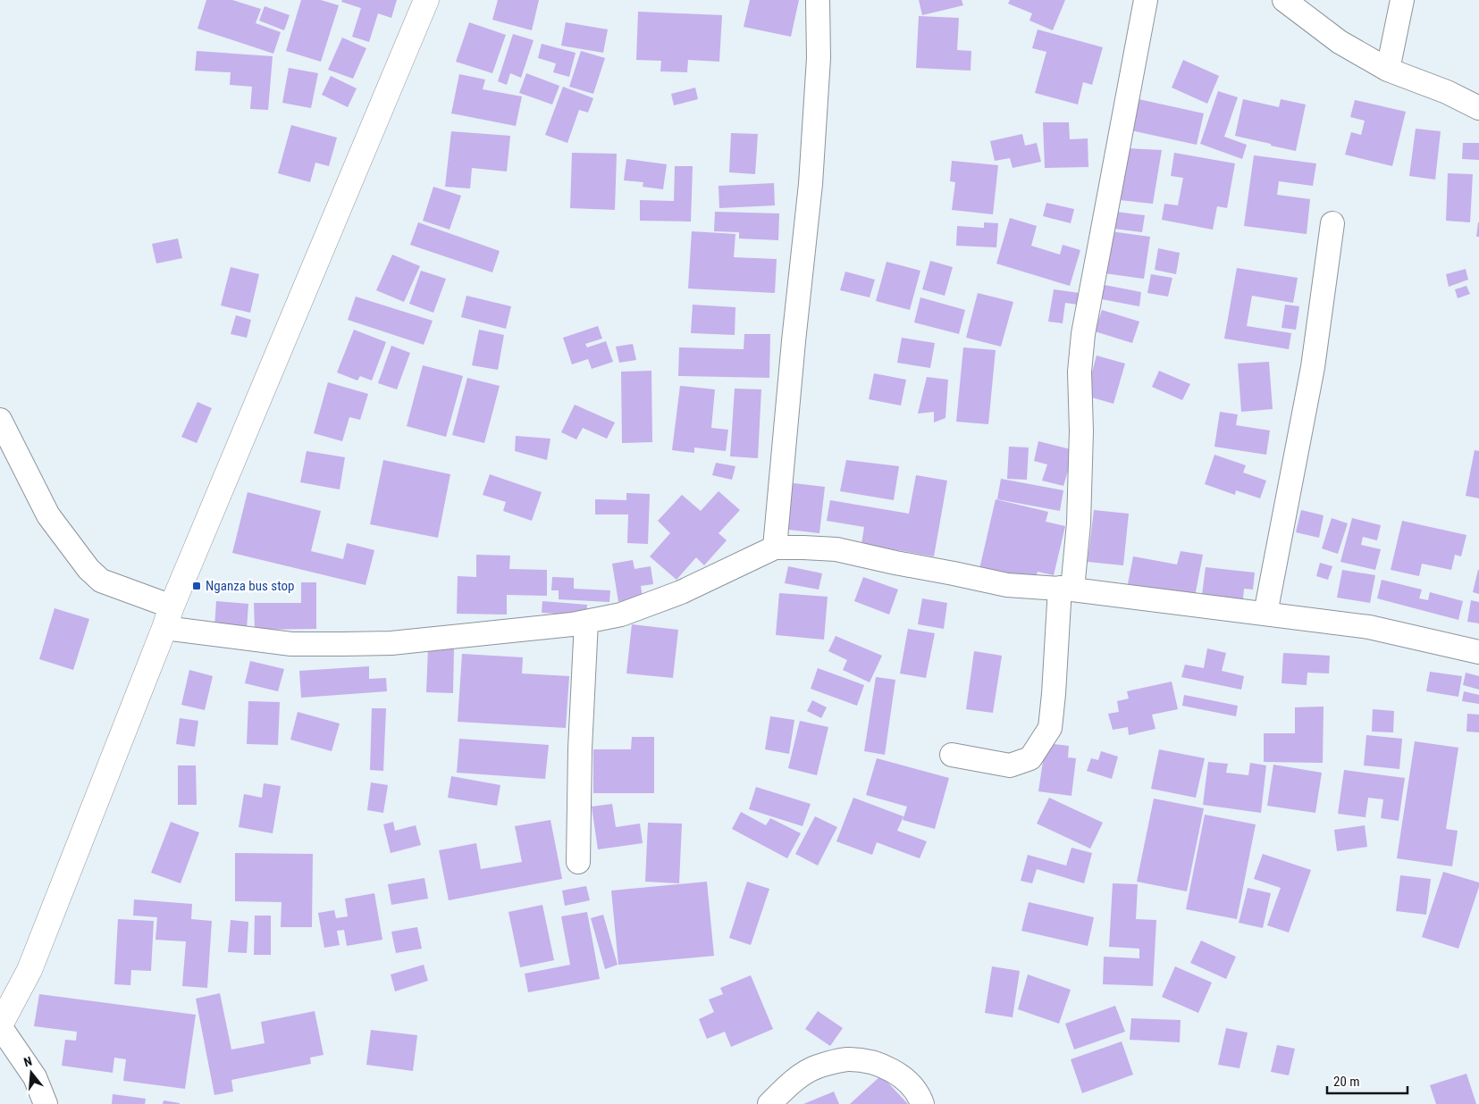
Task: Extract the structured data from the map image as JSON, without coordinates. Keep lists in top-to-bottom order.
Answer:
{
  "places": {
    "transit": ["Nganza bus stop"]
  },
  "scale_bar": "20 m",
  "north": "top"
}
